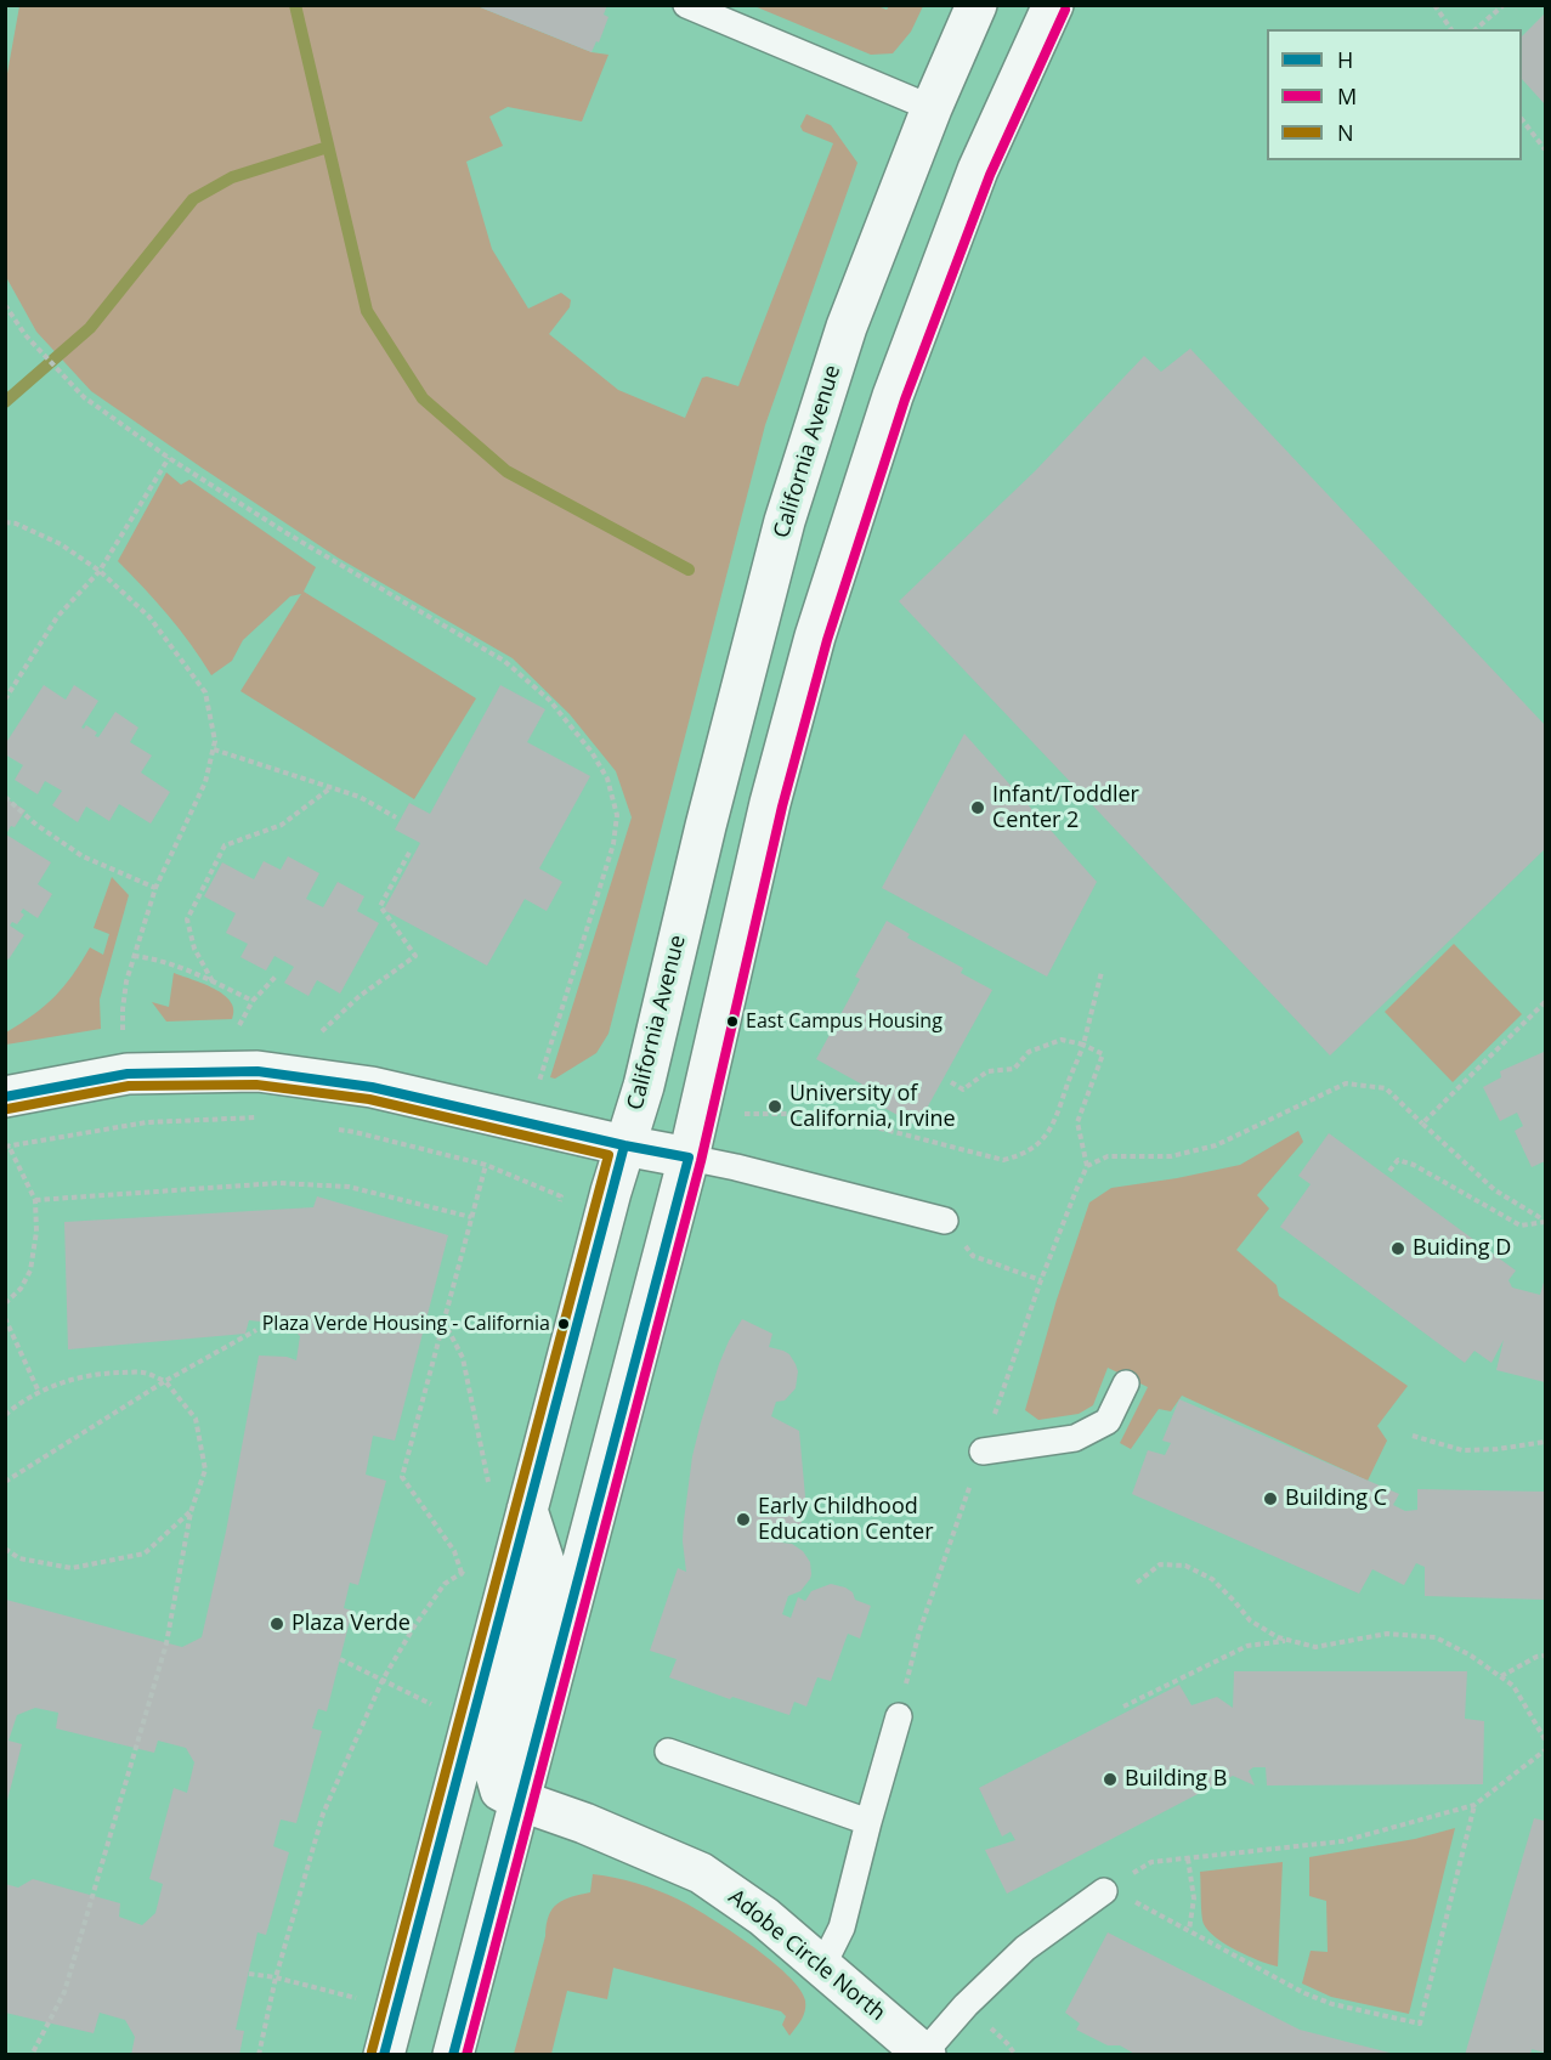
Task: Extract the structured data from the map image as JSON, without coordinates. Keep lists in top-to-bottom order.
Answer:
{
  "streets": {
    "main road": ["California Avenue", "Adobe Circle North"]
  },
  "places": [
    "Infant/Toddler Center 2",
    "East Campus Housing",
    "University of California, Irvine",
    "Buiding D",
    "Plaza Verde Housing - California",
    "Building C",
    "Early Childhood Education Center",
    "Plaza Verde",
    "Building B"
  ],
  "lines": ["transit line M", "transit line H", "transit line N"],
  "legend": ["H", "M", "N"]
}
